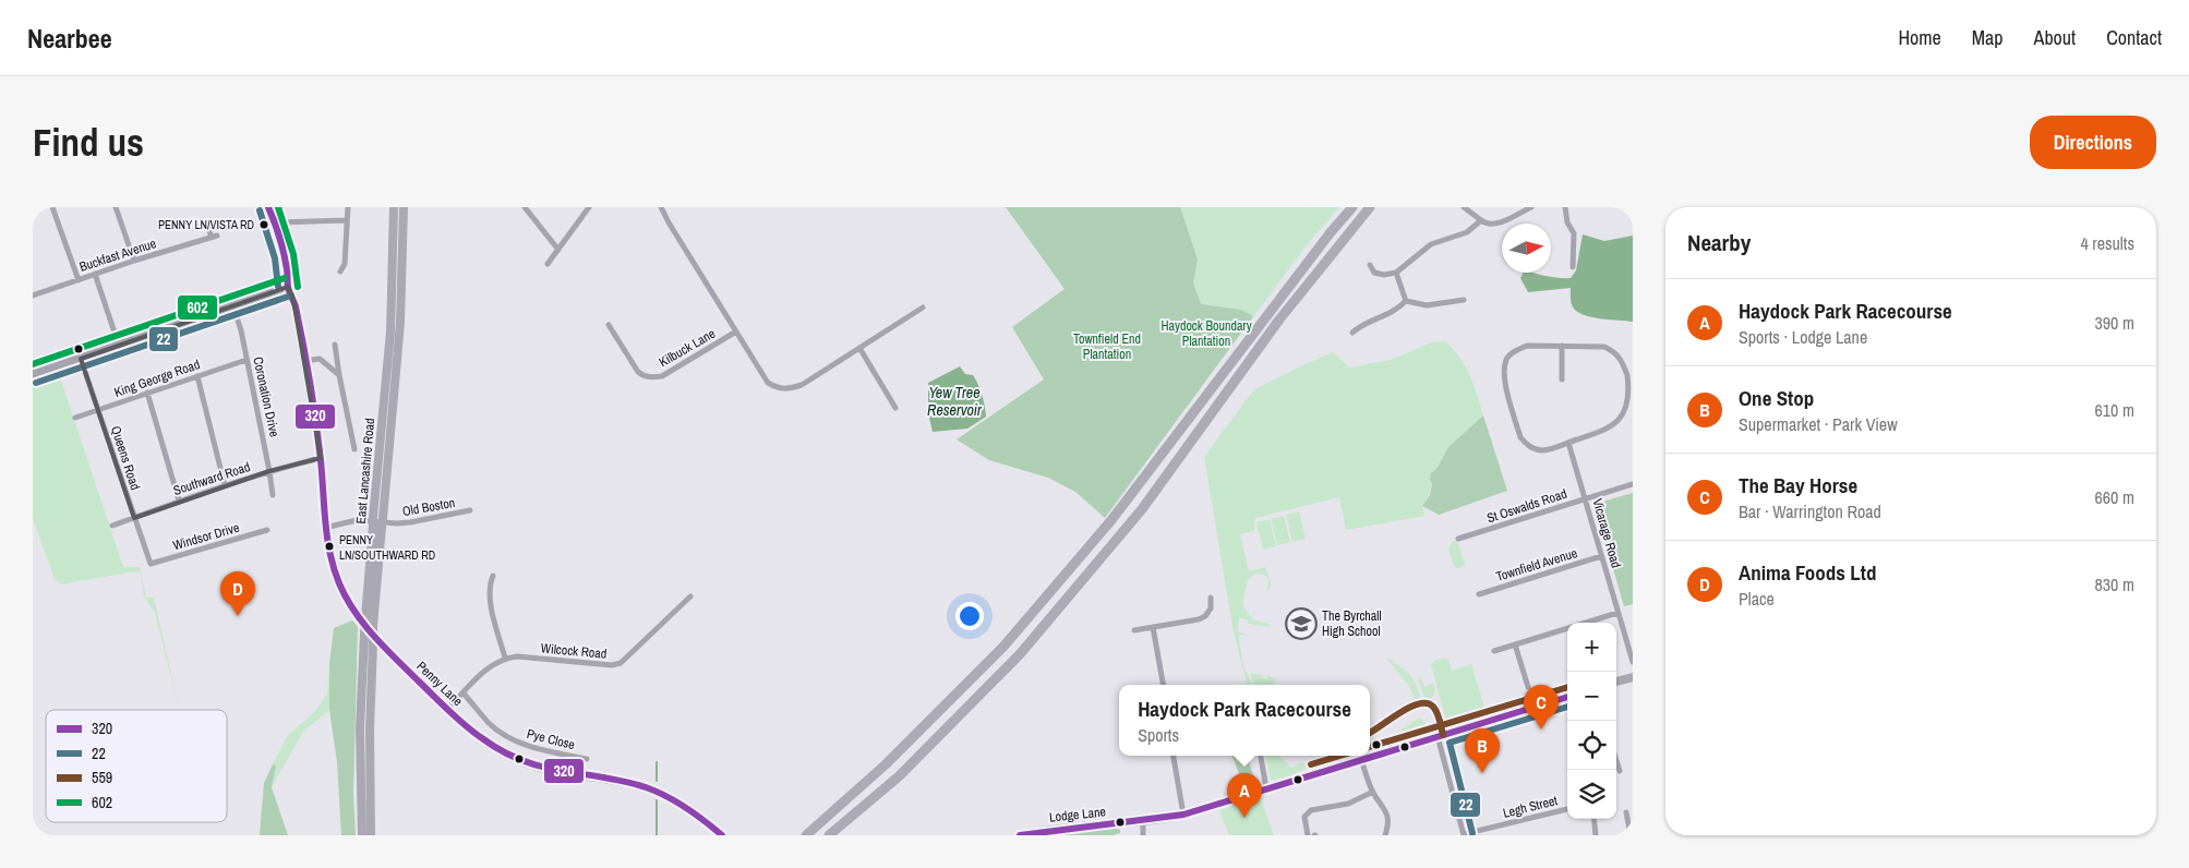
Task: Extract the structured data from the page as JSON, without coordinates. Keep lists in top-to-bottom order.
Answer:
{
  "streets": {
    "highway": ["East Lancashire Road"],
    "main road": ["Penny Lane", "Lodge Lane"],
    "street": [
      "Buckfast Avenue",
      "Kilbuck Lane",
      "King George Road",
      "Coronation Drive",
      "Queens Road",
      "Southward Road",
      "St Oswalds Road",
      "Old Boston",
      "Vicarage Road",
      "Windsor Drive",
      "Townfield Avenue",
      "Wilcock Road",
      "Pye Close",
      "Legh Street"
    ]
  },
  "crossings": [
    ["King George Road", "Coronation Drive"],
    ["King George Road", "Queens Road"],
    ["Coronation Drive", "Southward Road"],
    ["Queens Road", "Southward Road"],
    ["Queens Road", "Windsor Drive"],
    ["Southward Road", "Penny Lane"],
    ["St Oswalds Road", "Vicarage Road"],
    ["Old Boston", "Penny Lane"],
    ["Vicarage Road", "Townfield Avenue"]
  ],
  "water": ["Yew Tree Reservoir"],
  "parks": ["Haydock Boundary Plantation", "Townfield End Plantation"],
  "places": {
    "other": ["PENNY LN/VISTA RD", "PENNY LN/SOUTHWARD RD"],
    "school or university": ["The Byrchall High School"]
  },
  "lines": [
    "transit line 320",
    "transit line 602",
    "transit line 22",
    "transit line 559"
  ],
  "legend": [
    "320",
    "22",
    "559",
    "602"
  ],
  "north": "right",
  "page": {
    "header": "Nearbee",
    "nav": [
      "Home",
      "Map",
      "About",
      "Contact"
    ],
    "buttons": "Directions",
    "title": "Find us",
    "heading": ["Nearby", "4 results"],
    "list": [
      {
        "mark": "A",
        "name": "Haydock Park Racecourse",
        "note": "Sports · Lodge Lane",
        "value": "390 m"
      },
      {
        "mark": "B",
        "name": "One Stop",
        "note": "Supermarket · Park View",
        "value": "610 m"
      },
      {
        "mark": "C",
        "name": "The Bay Horse",
        "note": "Bar · Warrington Road",
        "value": "660 m"
      },
      {
        "mark": "D",
        "name": "Anima Foods Ltd",
        "note": "Place",
        "value": "830 m"
      }
    ],
    "pins": [
      "D",
      "C",
      "B",
      "A"
    ],
    "map_buttons": ["+", "−"],
    "popup": ["Haydock Park Racecourse", "Sports"]
  }
}
